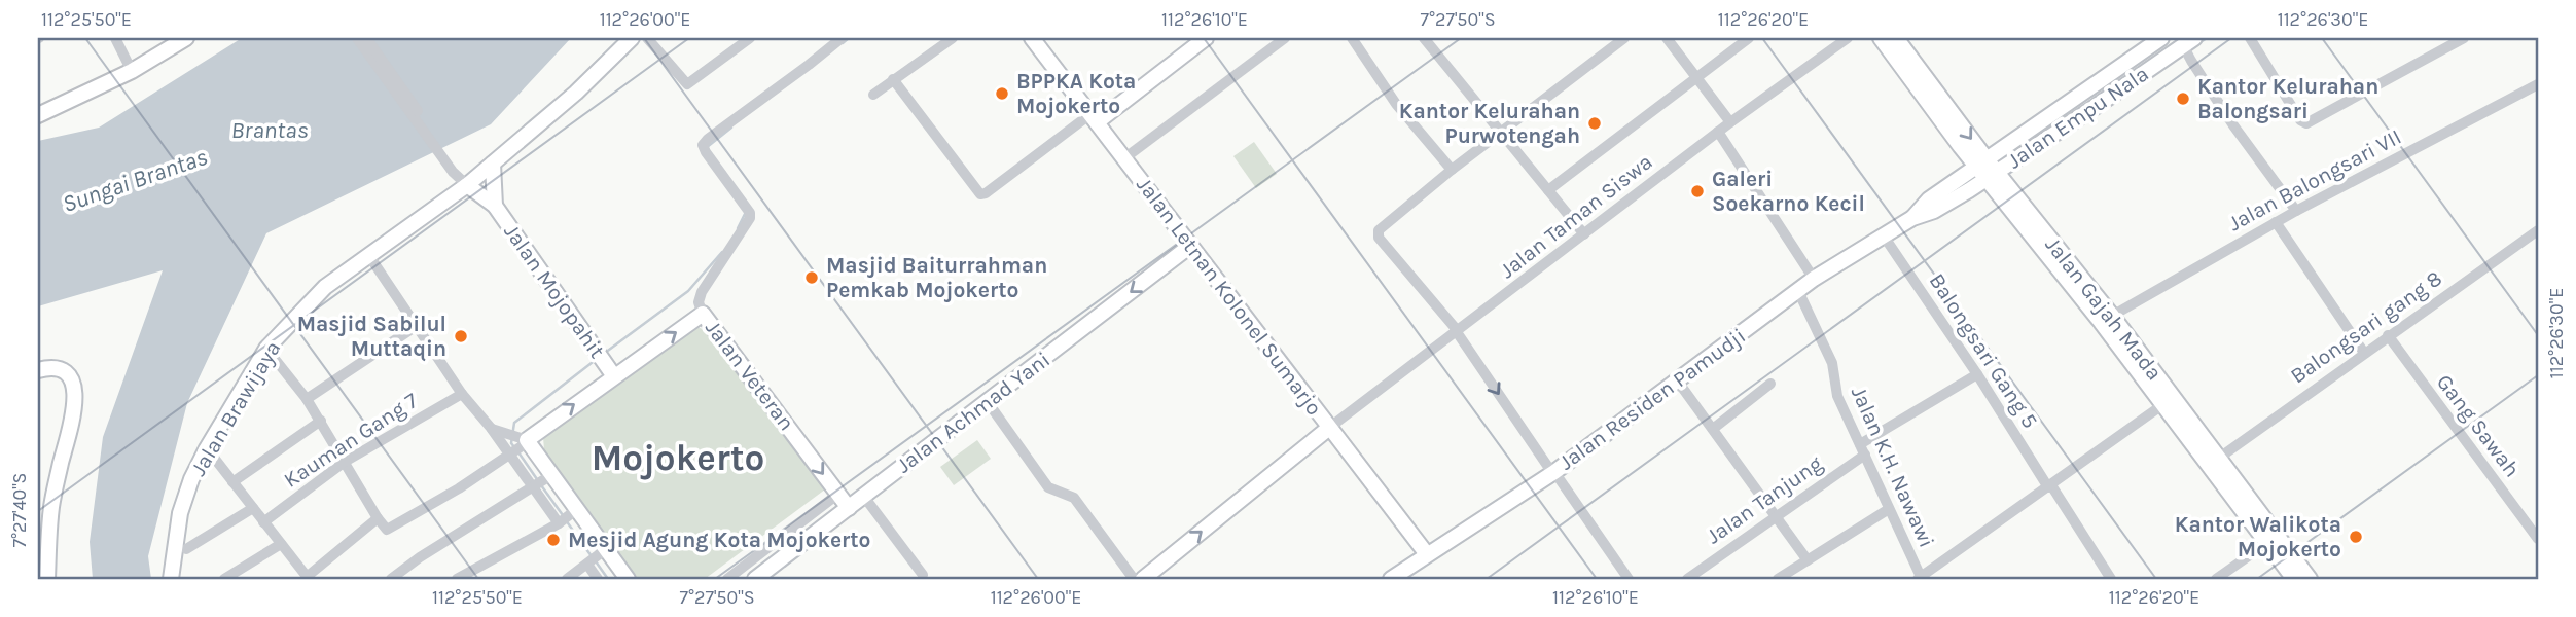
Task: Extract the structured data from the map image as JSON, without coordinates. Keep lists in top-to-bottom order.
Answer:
{
  "streets": {
    "main road": [
      "Jalan Empu Nala",
      "Jalan Mojopahit",
      "Jalan Letnan Kolonel Sumarjo",
      "Jalan Gajah Mada",
      "Jalan Veteran",
      "Jalan Residen Pamudji",
      "Jalan Brawijaya",
      "Jalan Achmad Yani"
    ],
    "street": [
      "Jalan Balongsari VII",
      "Jalan Taman Siswa",
      "Balongsari gang 8",
      "Balongsari Gang 5",
      "Gang Sawah",
      "Kauman Gang 7",
      "Jalan K.H. Nawawi",
      "Jalan Tanjung"
    ]
  },
  "crossings": [
    ["Jalan Empu Nala", "Jalan Gajah Mada"],
    ["Jalan Empu Nala", "Jalan Residen Pamudji"],
    ["Jalan Balongsari VII", "Jalan Gajah Mada"],
    ["Jalan Taman Siswa", "Jalan Letnan Kolonel Sumarjo"],
    ["Jalan Mojopahit", "Jalan Veteran"],
    ["Jalan Mojopahit", "Jalan Brawijaya"],
    ["Jalan Letnan Kolonel Sumarjo", "Jalan Residen Pamudji"],
    ["Jalan Letnan Kolonel Sumarjo", "Jalan Achmad Yani"],
    ["Jalan Gajah Mada", "Balongsari gang 8"],
    ["Jalan Gajah Mada", "Jalan Residen Pamudji"],
    ["Balongsari gang 8", "Gang Sawah"],
    ["Balongsari Gang 5", "Jalan Residen Pamudji"],
    ["Balongsari Gang 5", "Jalan Tanjung"],
    ["Jalan Veteran", "Jalan Achmad Yani"],
    ["Jalan Residen Pamudji", "Jalan K.H. Nawawi"],
    ["Jalan K.H. Nawawi", "Jalan Tanjung"]
  ],
  "one_way": ["Jalan Achmad Yani"],
  "districts": ["Mojokerto"],
  "water": ["Brantas", "Sungai Brantas"],
  "places": [
    "BPPKA Kota Mojokerto",
    "Kantor Kelurahan Balongsari",
    "Kantor Kelurahan Purwotengah",
    "Galeri Soekarno Kecil",
    "Masjid Baiturrahman Pemkab Mojokerto",
    "Masjid Sabilul Muttaqin",
    "Kantor Walikota Mojokerto",
    "Mesjid Agung Kota Mojokerto"
  ],
  "coordinates": [
    "112°25'50\"E",
    "112°26'00\"E",
    "112°26'10\"E",
    "7°27'50\"S",
    "112°26'20\"E",
    "112°26'30\"E",
    "7°27'40\"S"
  ]
}
